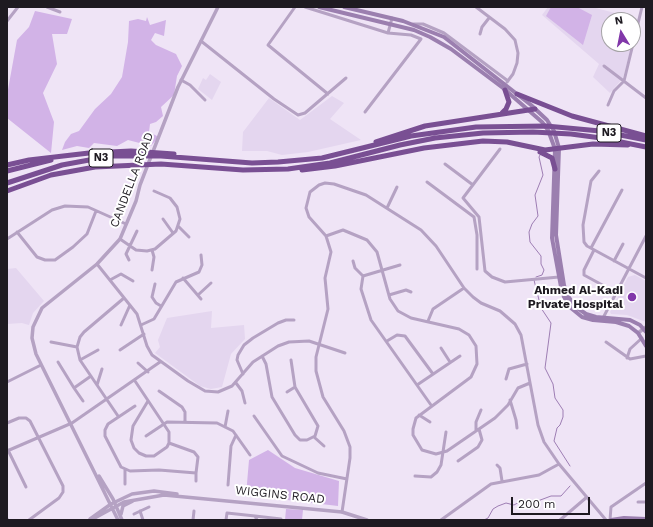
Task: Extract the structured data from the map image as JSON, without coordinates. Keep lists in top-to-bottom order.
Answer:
{
  "streets": {
    "highway": ["N3"],
    "street": ["CANDELLA ROAD", "WIGGINS ROAD"]
  },
  "crossings": [
    ["CANDELLA ROAD", "WIGGINS ROAD"]
  ],
  "places": ["Ahmed Al-Kadi Private Hospital"],
  "scale_bar": "200 m",
  "north": "top"
}
